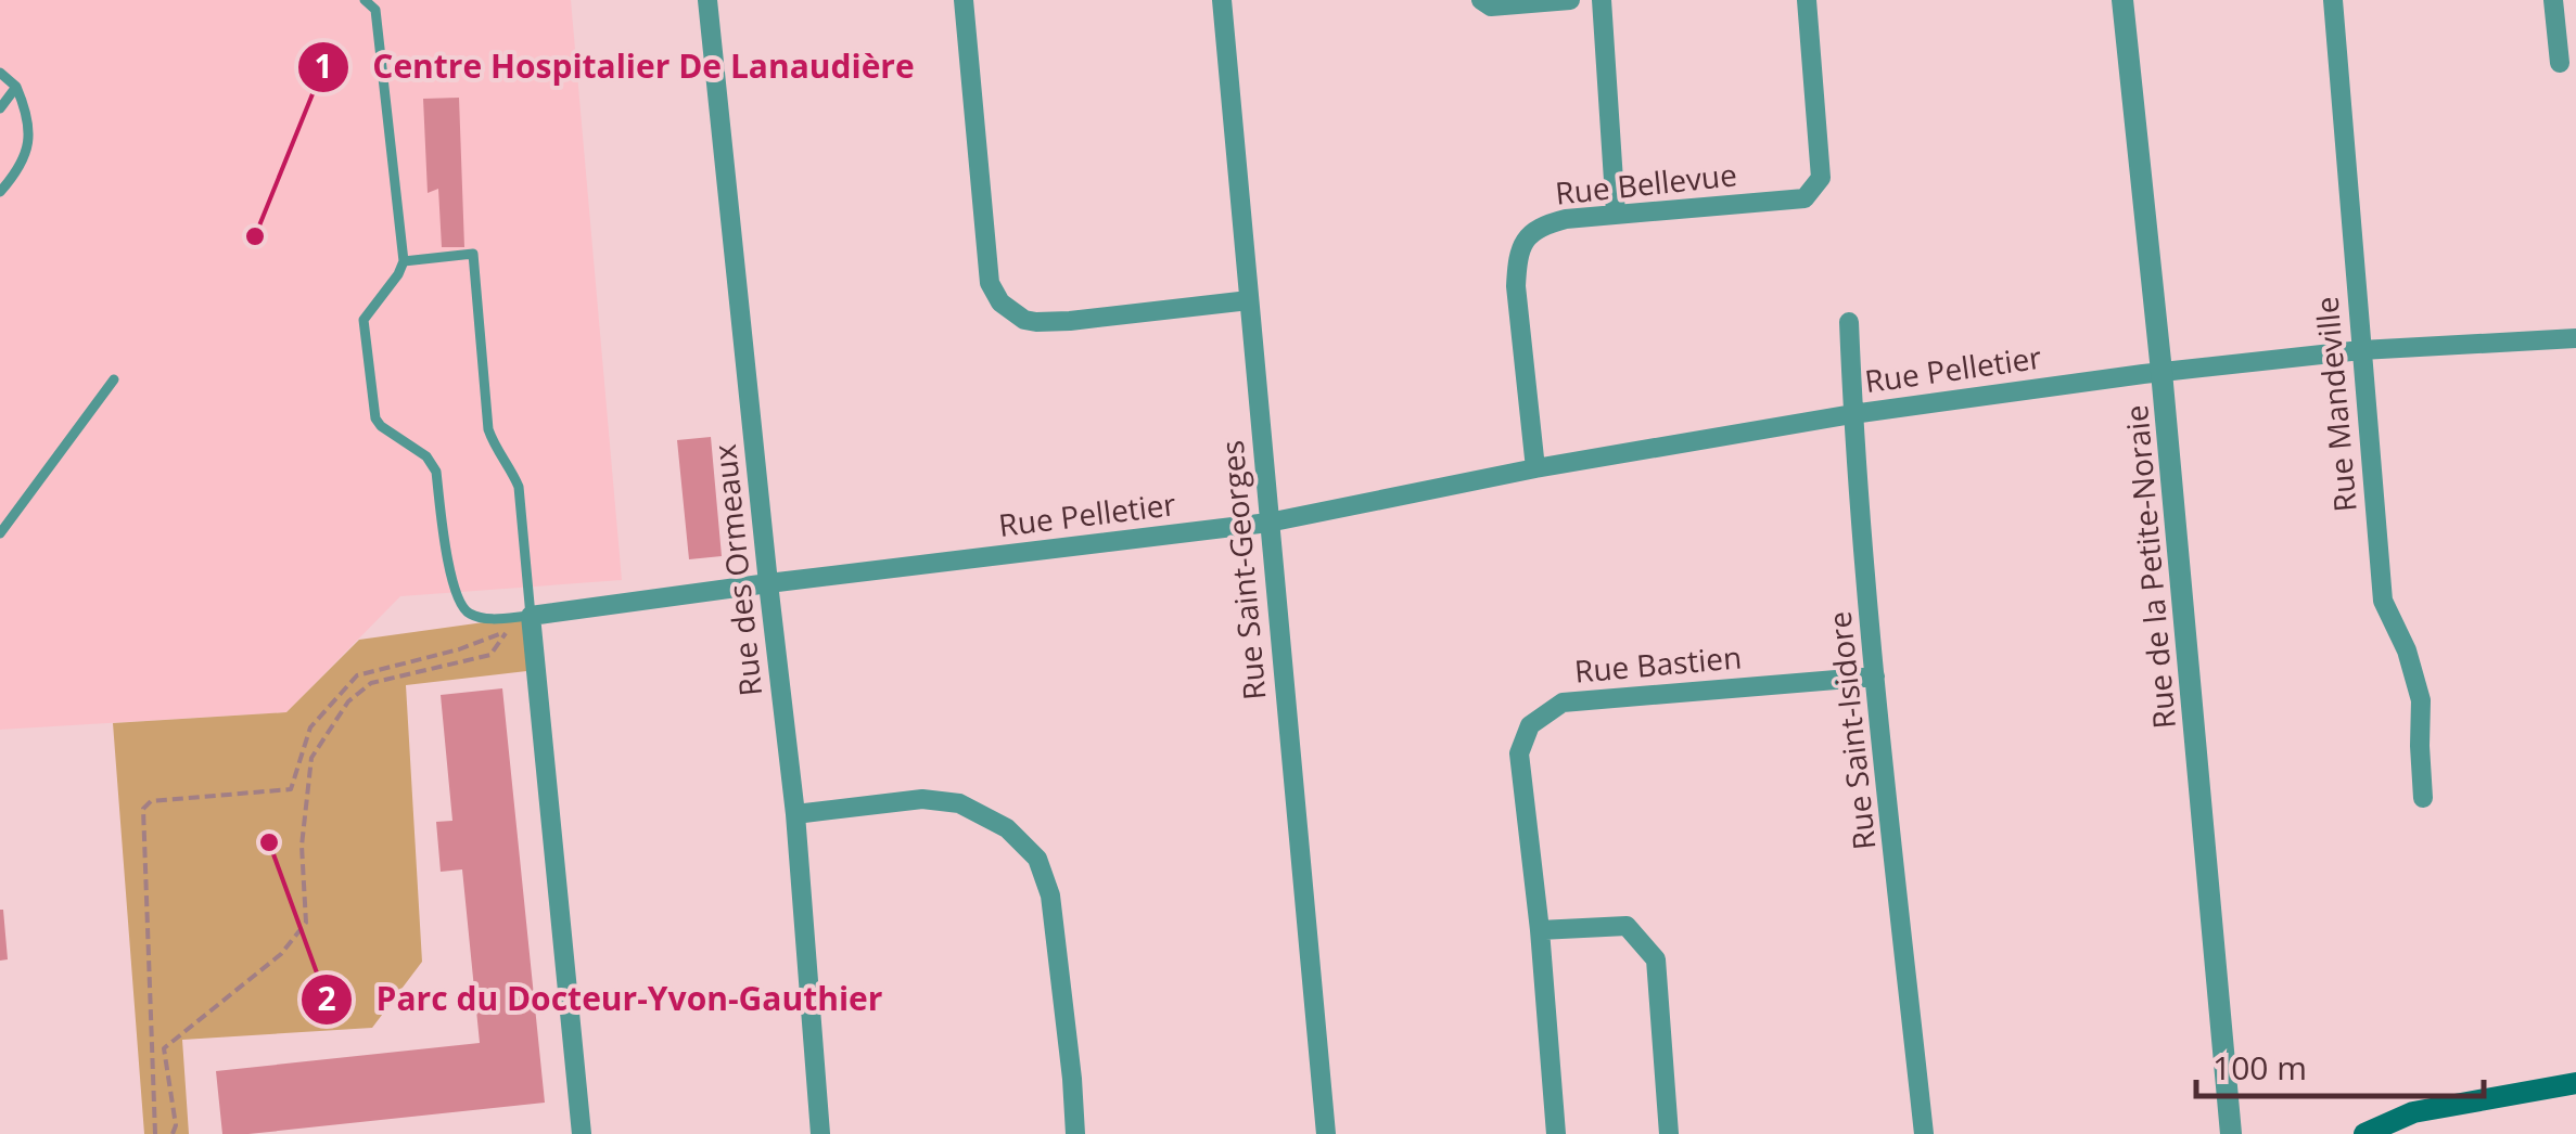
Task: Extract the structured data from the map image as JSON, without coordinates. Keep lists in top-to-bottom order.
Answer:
{
  "streets": {
    "street": [
      "Rue Bellevue",
      "Rue Pelletier",
      "Rue Mandeville",
      "Rue de la Petite-Noraie",
      "Rue des Ormeaux",
      "Rue Saint-Georges",
      "Rue Bastien",
      "Rue Saint-Isidore"
    ]
  },
  "crossings": [
    ["Rue Bellevue", "Rue Pelletier"],
    ["Rue Pelletier", "Rue Mandeville"],
    ["Rue Pelletier", "Rue de la Petite-Noraie"],
    ["Rue Pelletier", "Rue des Ormeaux"],
    ["Rue Pelletier", "Rue Saint-Georges"],
    ["Rue Pelletier", "Rue Saint-Isidore"],
    ["Rue Bastien", "Rue Saint-Isidore"]
  ],
  "places": ["Centre Hospitalier De Lanaudière", "Parc du Docteur-Yvon-Gauthier"],
  "scale_bar": "100 m"
}
